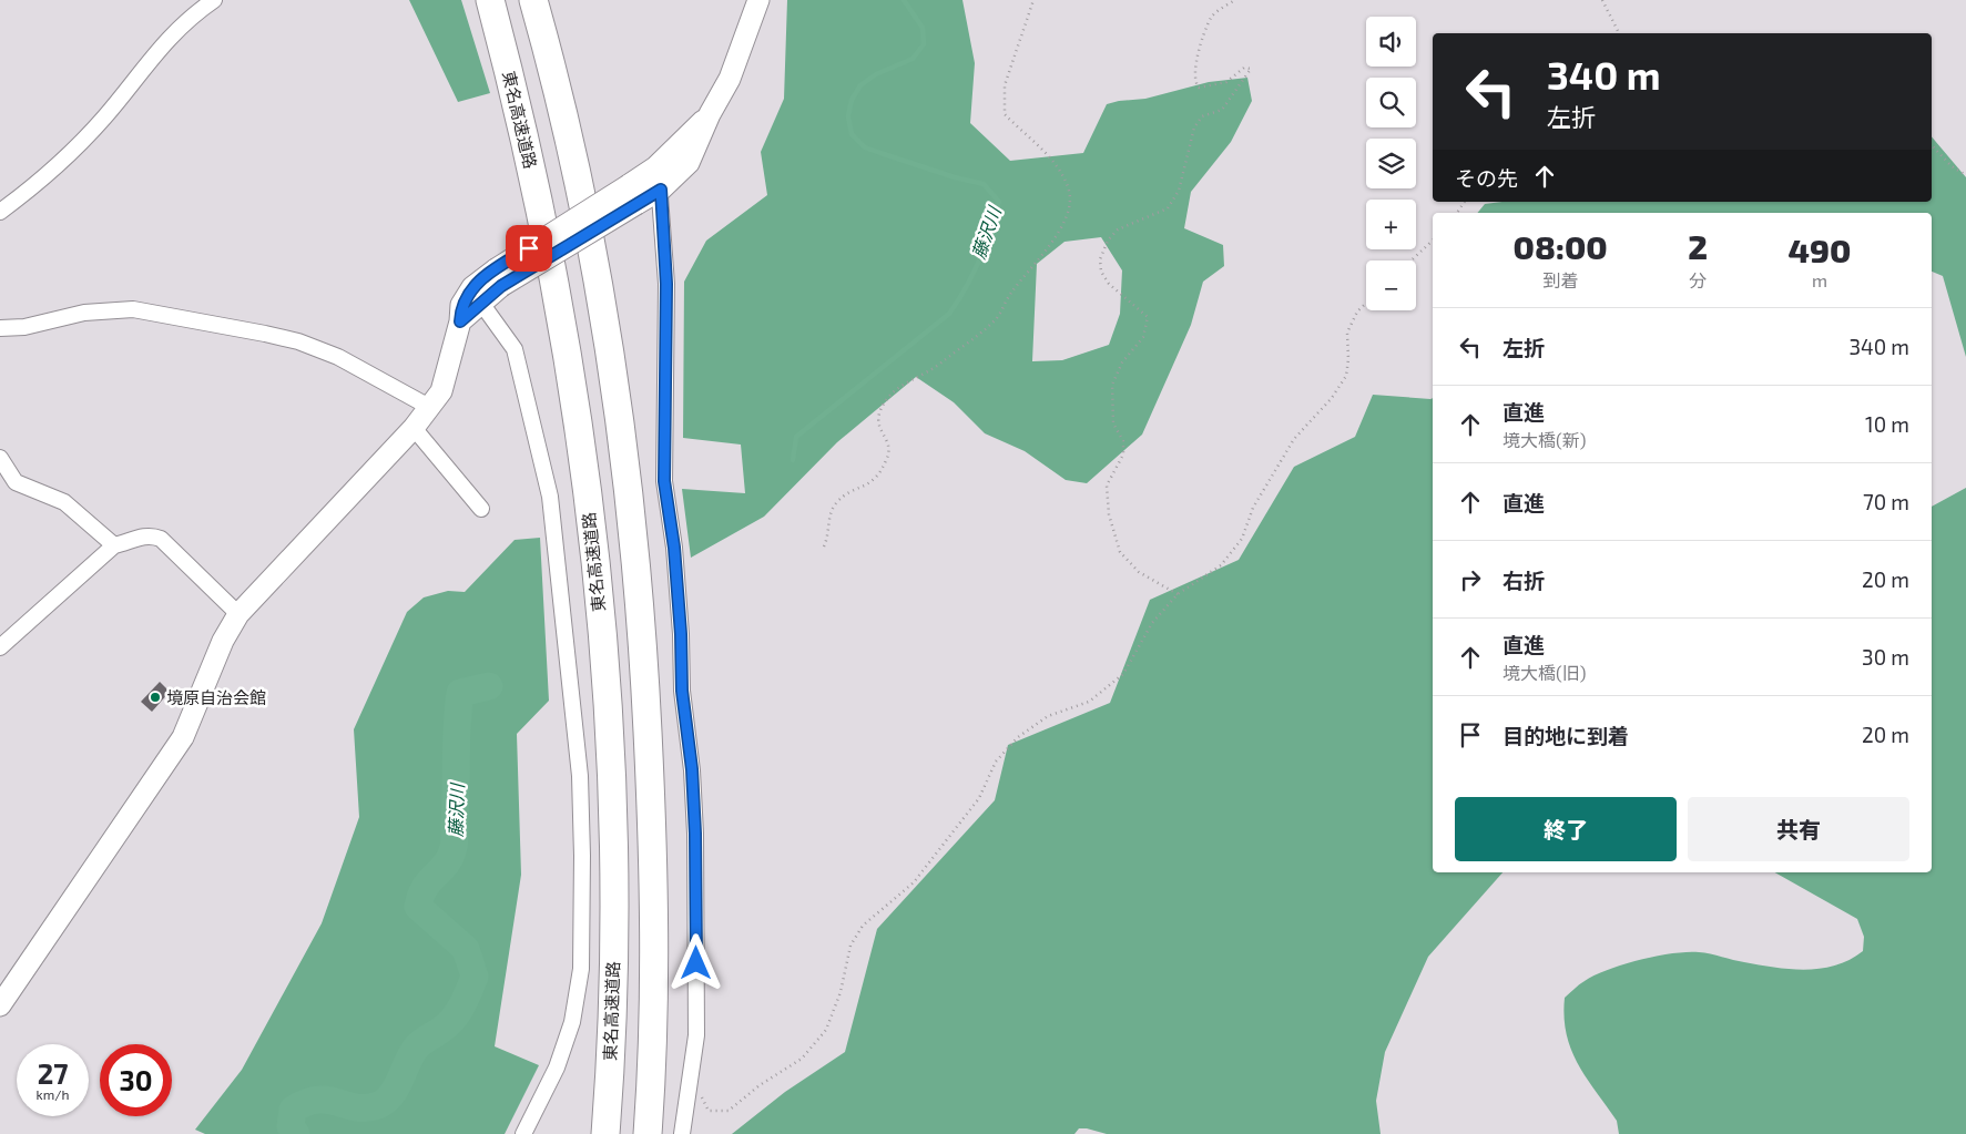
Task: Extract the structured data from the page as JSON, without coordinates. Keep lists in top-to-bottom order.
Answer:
{
  "streets": {
    "highway": ["東名高速道路"]
  },
  "water": ["藤沢川"],
  "places": ["境原自治会館"],
  "page": {
    "map_buttons": ["+", "−"],
    "turn": ["340 m", "左折"],
    "then": "その先",
    "eta": [
      "08:00",
      "到着",
      "2",
      "分",
      "490",
      "m"
    ],
    "list": [
      {
        "name": "左折",
        "value": "340 m"
      },
      {
        "name": "直進",
        "note": "境大橋(新)",
        "value": "10 m"
      },
      {
        "name": "直進",
        "value": "70 m"
      },
      {
        "name": "右折",
        "value": "20 m"
      },
      {
        "name": "直進",
        "note": "境大橋(旧)",
        "value": "30 m"
      },
      {
        "name": "目的地に到着",
        "value": "20 m"
      }
    ],
    "buttons": ["終了", "共有"],
    "speed": "27 km/h",
    "limit": "30"
  }
}
